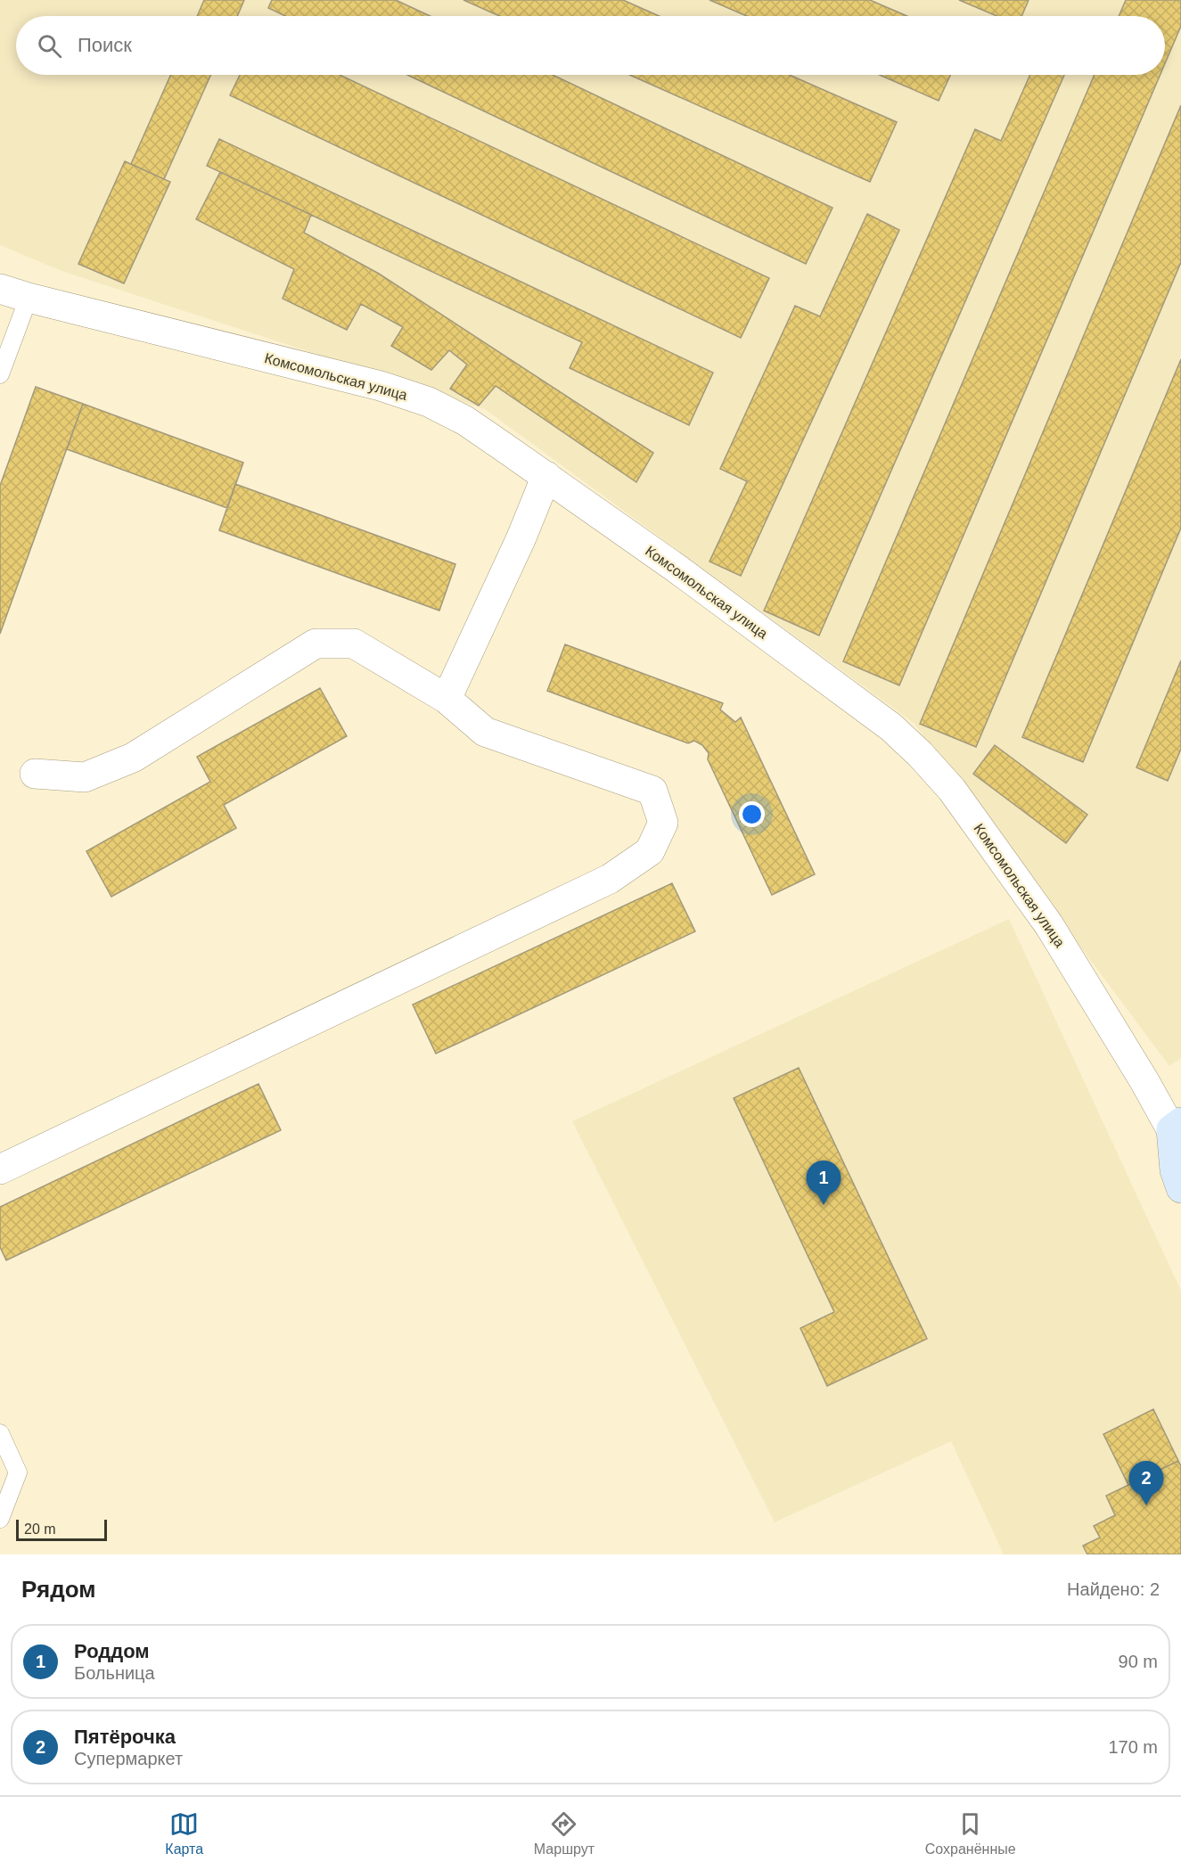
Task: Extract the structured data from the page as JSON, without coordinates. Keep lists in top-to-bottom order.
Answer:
{
  "streets": {
    "street": ["Комсомольская улица"]
  },
  "scale_bar": "20 m",
  "page": {
    "search": "Поиск",
    "pins": ["1", "2"],
    "scale": "20 m",
    "heading": ["Рядом", "Найдено: 2"],
    "list": [
      {
        "mark": "1",
        "name": "Роддом",
        "note": "Больница",
        "value": "90 m"
      },
      {
        "mark": "2",
        "name": "Пятёрочка",
        "note": "Супермаркет",
        "value": "170 m"
      }
    ],
    "nav": ["Карта", "Маршрут", "Сохранённые"]
  }
}
